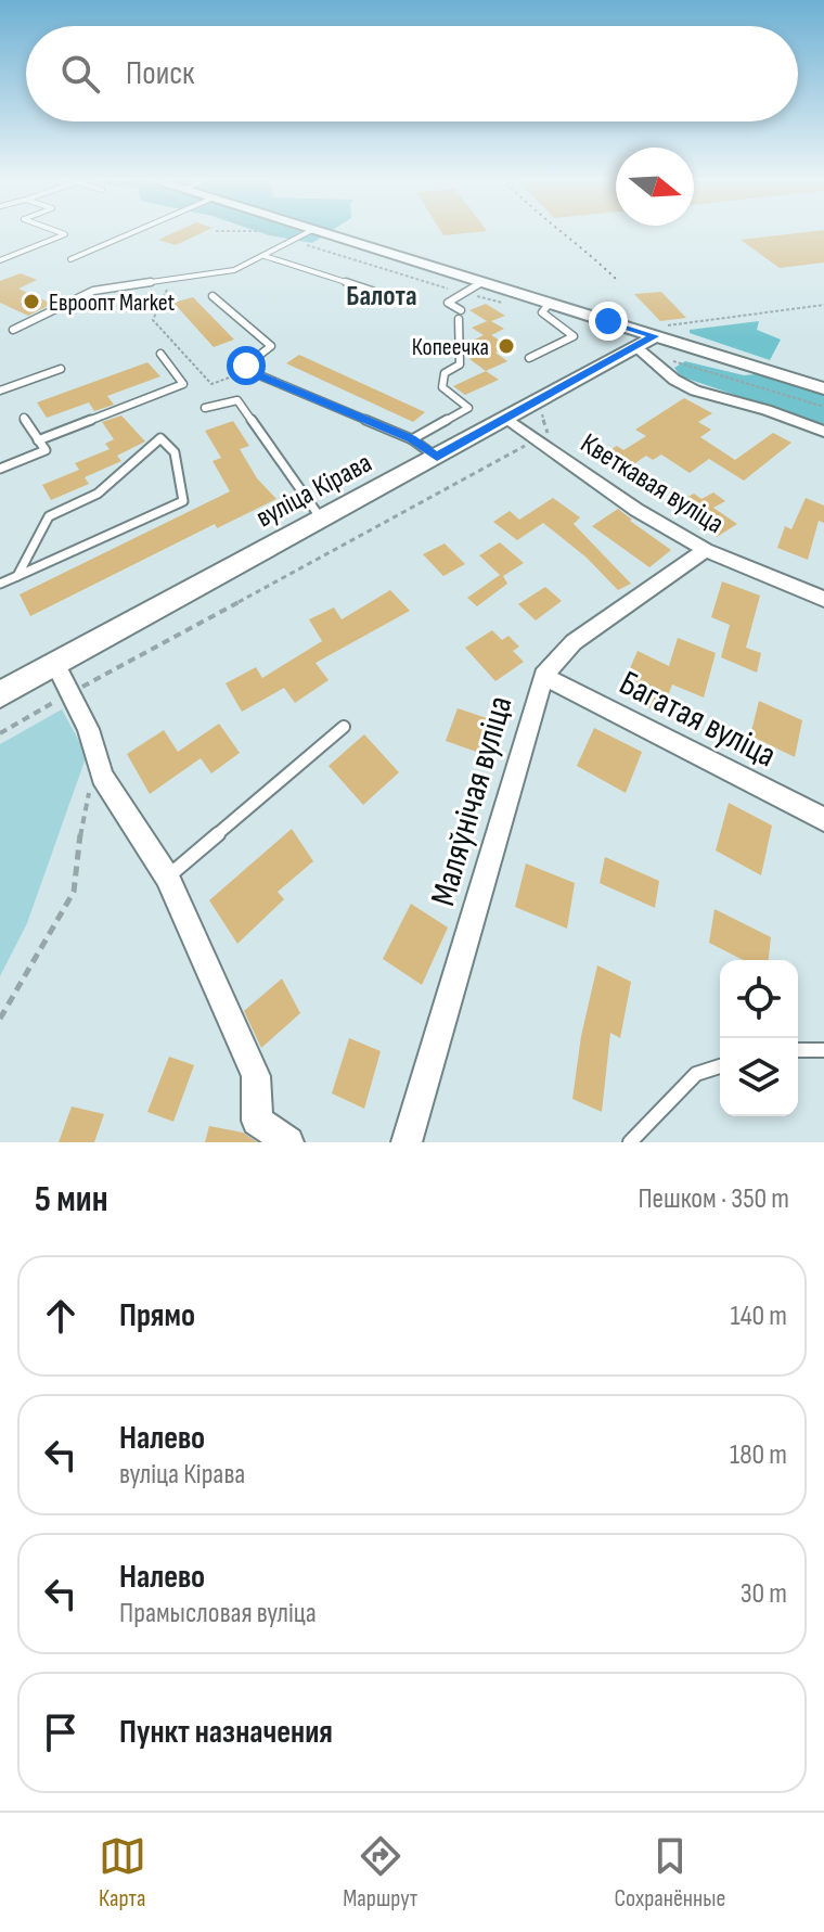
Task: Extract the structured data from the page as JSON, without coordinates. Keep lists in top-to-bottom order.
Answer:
{
  "streets": {
    "main road": ["вуліца Кірава"],
    "street": ["Кветкавая вуліца", "Багатая вуліца", "Маляўнічая вуліца"]
  },
  "crossings": [
    ["Кветкавая вуліца", "вуліца Кірава"],
    ["Кветкавая вуліца", "Маляўнічая вуліца"],
    ["Багатая вуліца", "Маляўнічая вуліца"]
  ],
  "districts": ["Балота"],
  "places": ["Евроопт Market", "Копеечка"],
  "north": "right",
  "page": {
    "search": "Поиск",
    "heading": ["5 мин", "Пешком · 350 m"],
    "list": [
      ["Прямо", "140 m"],
      ["Налево", "вуліца Кірава", "180 m"],
      ["Налево", "Прамысловая вуліца", "30 m"],
      "Пункт назначения"
    ],
    "nav": ["Карта", "Маршрут", "Сохранённые"]
  }
}
